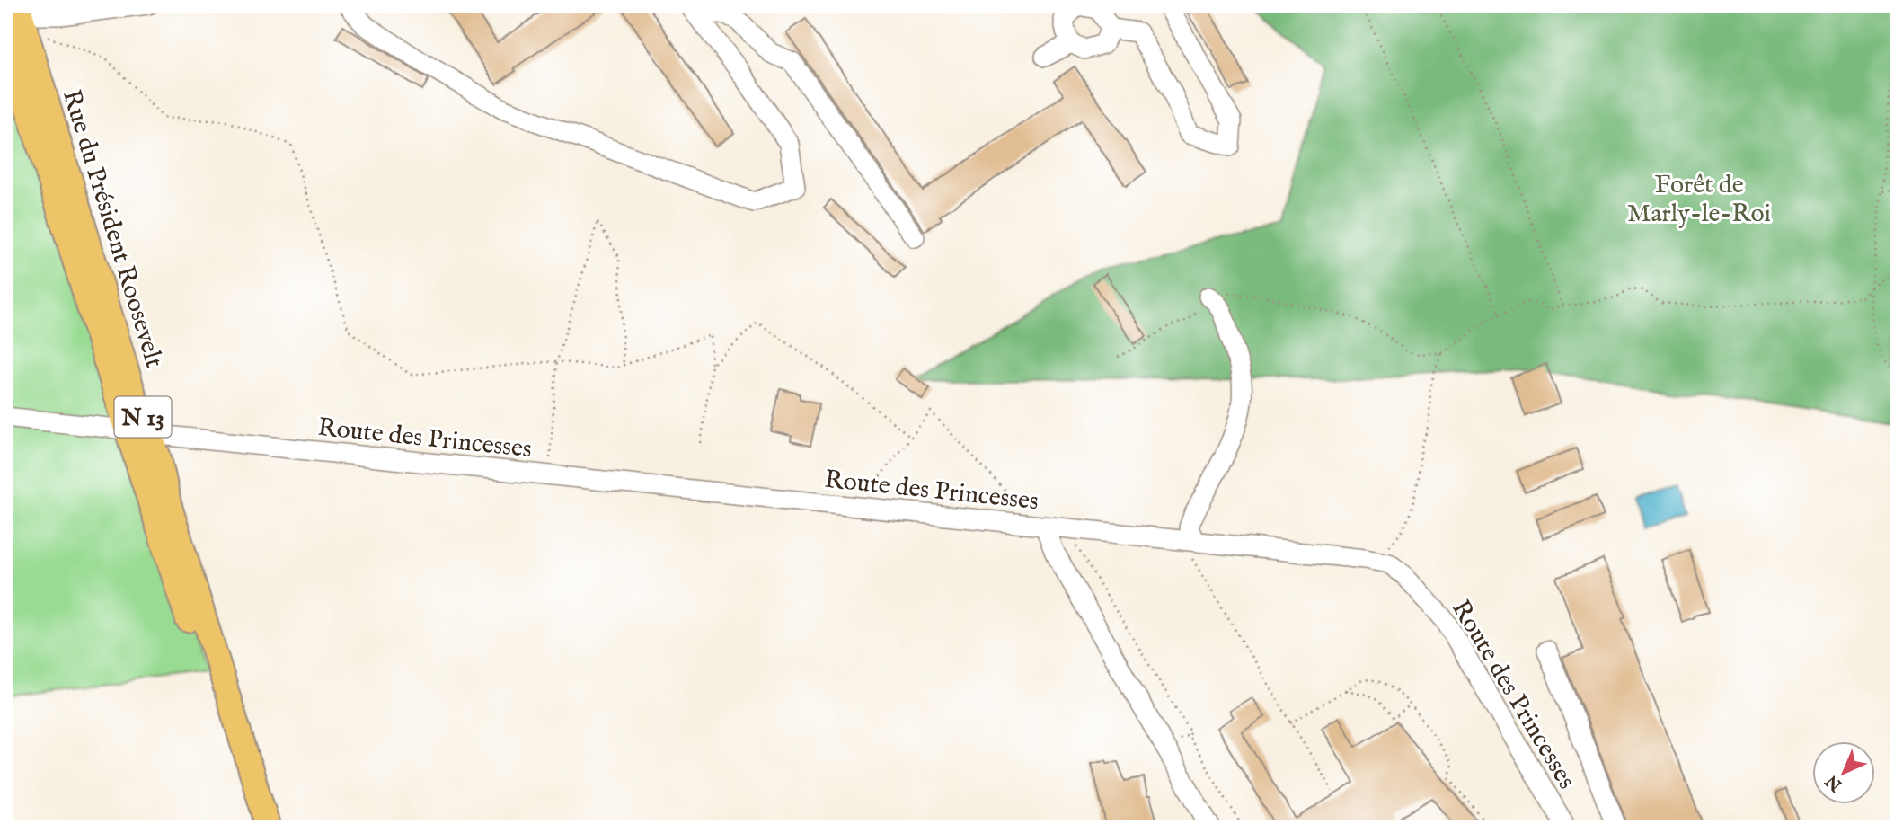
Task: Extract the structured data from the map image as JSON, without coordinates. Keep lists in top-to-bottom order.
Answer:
{
  "streets": {
    "main road": ["Rue du Président Roosevelt", "N 13"],
    "street": ["Route des Princesses"]
  },
  "crossings": [
    ["Rue du Président Roosevelt", "Route des Princesses"]
  ],
  "parks": ["Forêt de Marly-le-Roi"],
  "north": "bottom left"
}
